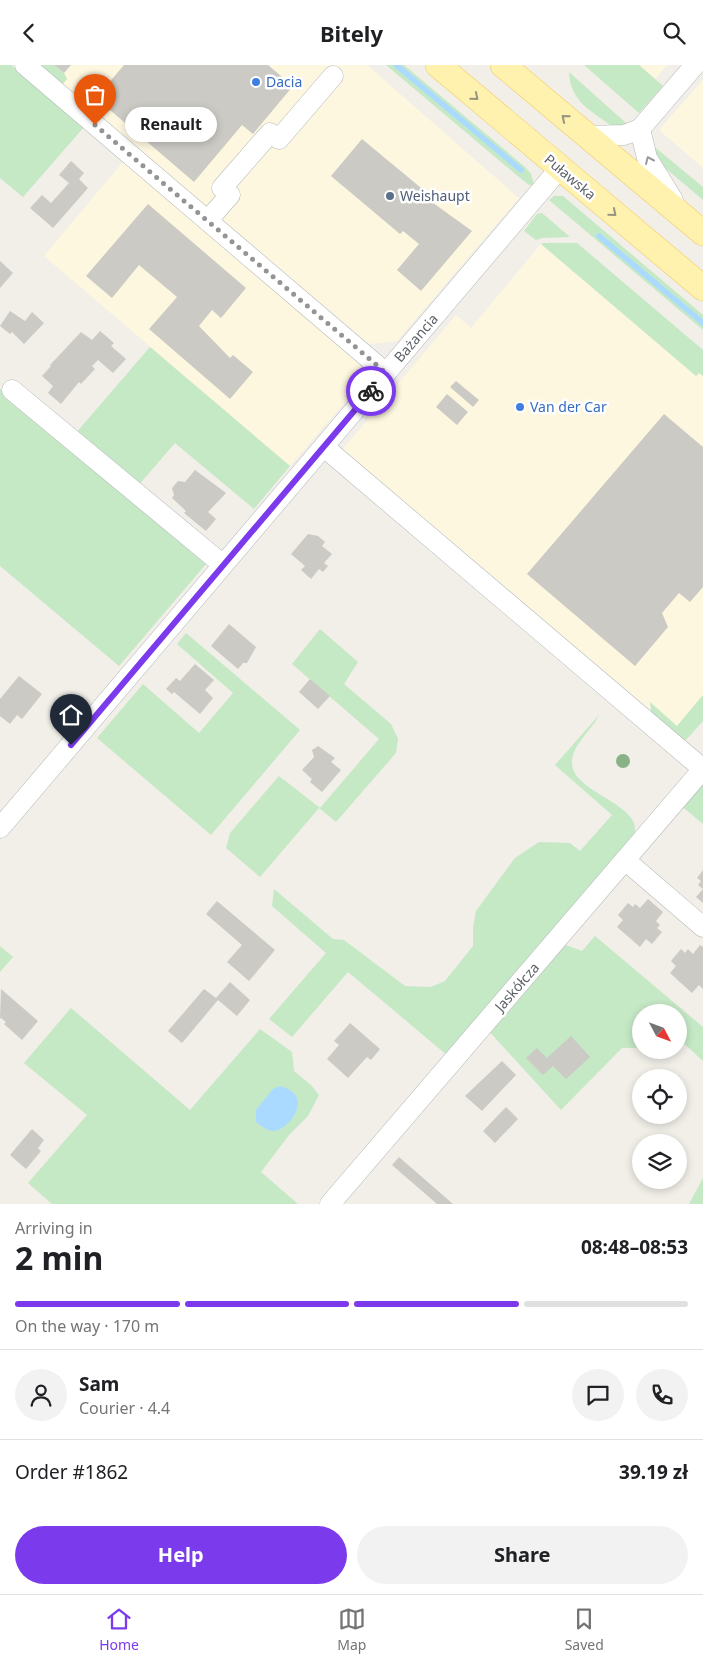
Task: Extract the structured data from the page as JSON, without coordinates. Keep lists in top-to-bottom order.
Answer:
{
  "streets": {
    "main road": ["Puławska"],
    "street": ["Bażancia", "Jaskółcza"]
  },
  "crossings": [
    ["Puławska", "Bażancia"]
  ],
  "places": [
    "Dacia",
    "Renault",
    "Weishaupt",
    "Van der Car"
  ],
  "north": "bottom right",
  "page": {
    "header": "Bitely",
    "bubble": "Renault",
    "heading": ["2 min", "Arriving in", "08:48–08:53"],
    "panel": [
      "Sam",
      "Courier · 4.4",
      "Order #1862",
      "39.19 zł"
    ],
    "bar": "On the way · 170 m",
    "buttons": ["Help", "Share"],
    "tabs": ["Home", "Map", "Saved"]
  }
}
